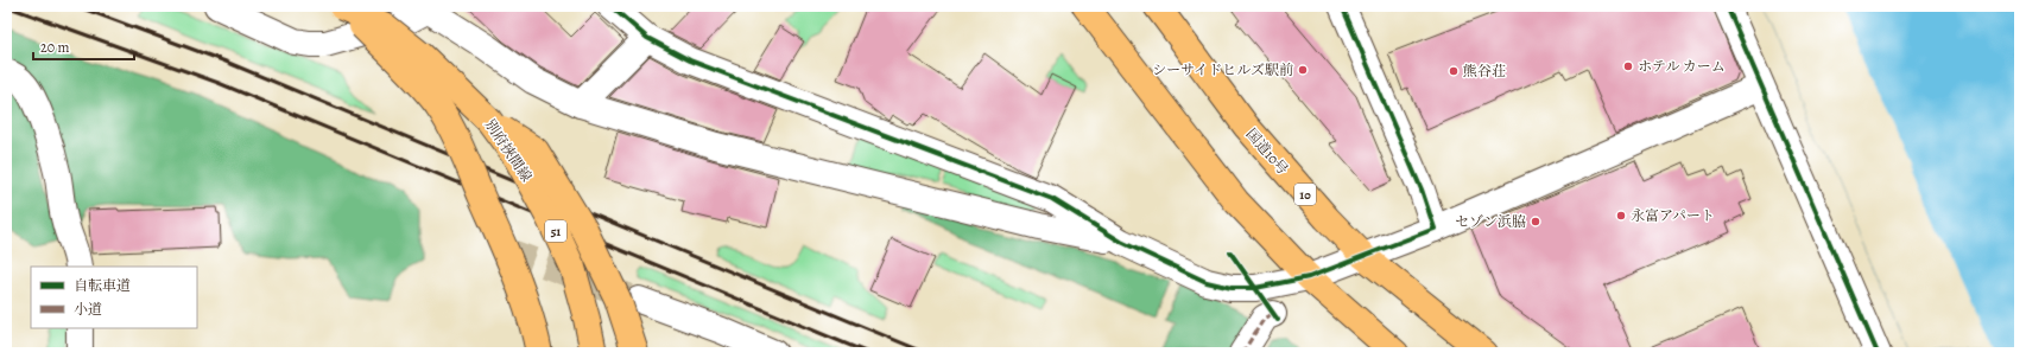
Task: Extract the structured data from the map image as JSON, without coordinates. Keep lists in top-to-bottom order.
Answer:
{
  "streets": {
    "main road": [
      "別府挾間線",
      "国道10号",
      "10",
      "51"
    ]
  },
  "places": [
    "ホテル カーム",
    "シーサイドヒルズ駅前",
    "熊谷荘",
    "永富アパート",
    "セゾン浜脇"
  ],
  "legend": ["自転車道", "小道"],
  "scale_bar": "20 m"
}
